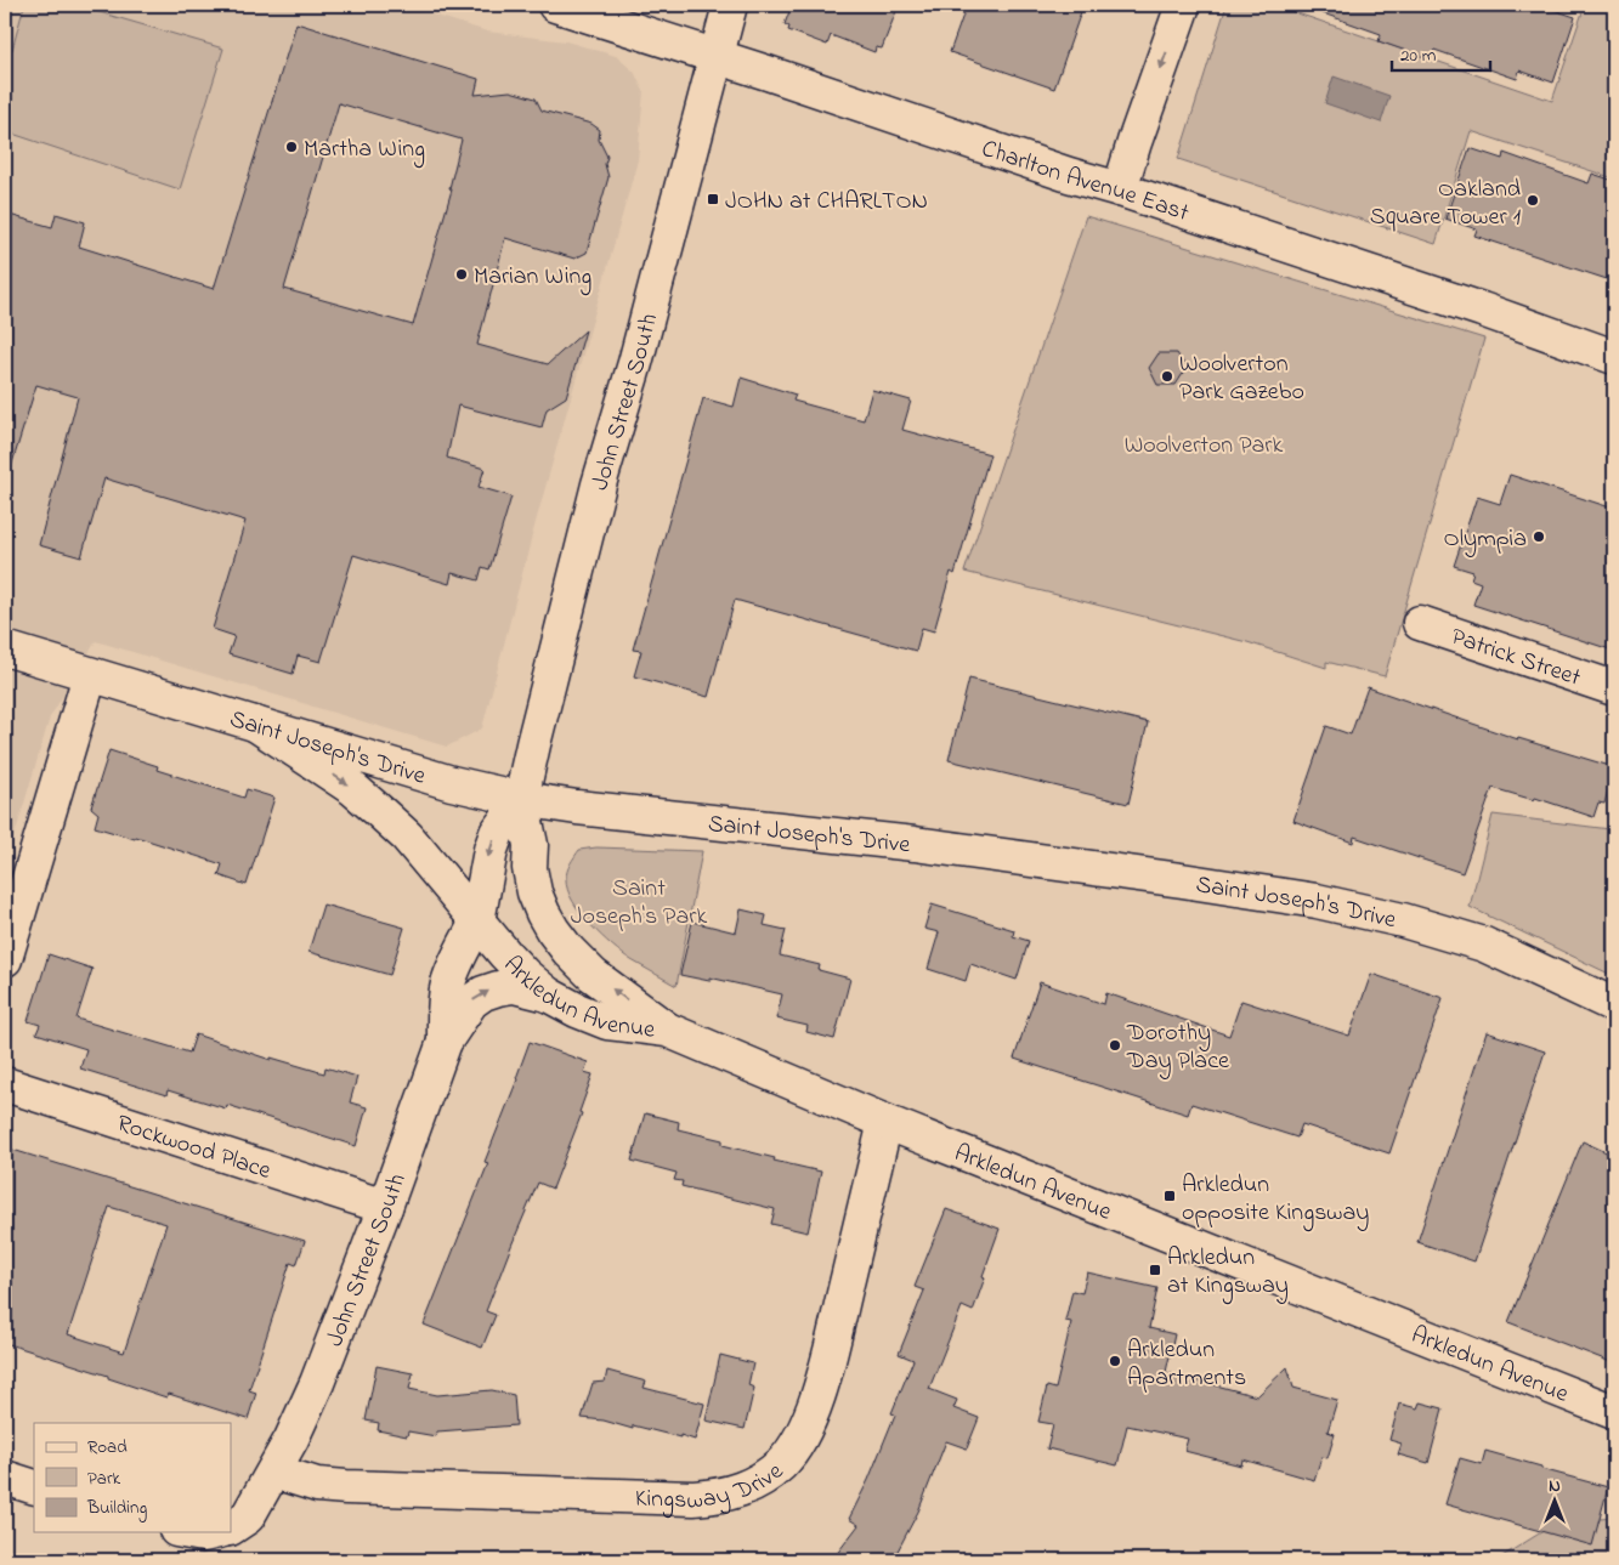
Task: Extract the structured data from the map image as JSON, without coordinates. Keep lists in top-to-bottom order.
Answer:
{
  "streets": {
    "main road": [
      "Charlton Avenue East",
      "John Street South",
      "Patrick Street",
      "Saint Joseph's Drive",
      "Arkledun Avenue",
      "Rockwood Place",
      "Kingsway Drive"
    ]
  },
  "crossings": [
    ["Charlton Avenue East", "John Street South"],
    ["John Street South", "Saint Joseph's Drive"],
    ["John Street South", "Arkledun Avenue"],
    ["John Street South", "Rockwood Place"],
    ["John Street South", "Kingsway Drive"],
    ["Saint Joseph's Drive", "Arkledun Avenue"],
    ["Arkledun Avenue", "Kingsway Drive"]
  ],
  "parks": ["Woolverton Park", "Saint Joseph's Park"],
  "places": {
    "other": [
      "Martha Wing",
      "Oakland Square Tower 1",
      "Marian Wing",
      "Woolverton Park Gazebo",
      "Olympia",
      "Dorothy Day Place",
      "Arkledun Apartments"
    ],
    "transit": ["JOHN at CHARLTON", "Arkledun opposite Kingsway", "Arkledun at Kingsway"]
  },
  "legend": ["Road", "Park", "Building"],
  "scale_bar": "20 m",
  "north": "top"
}
